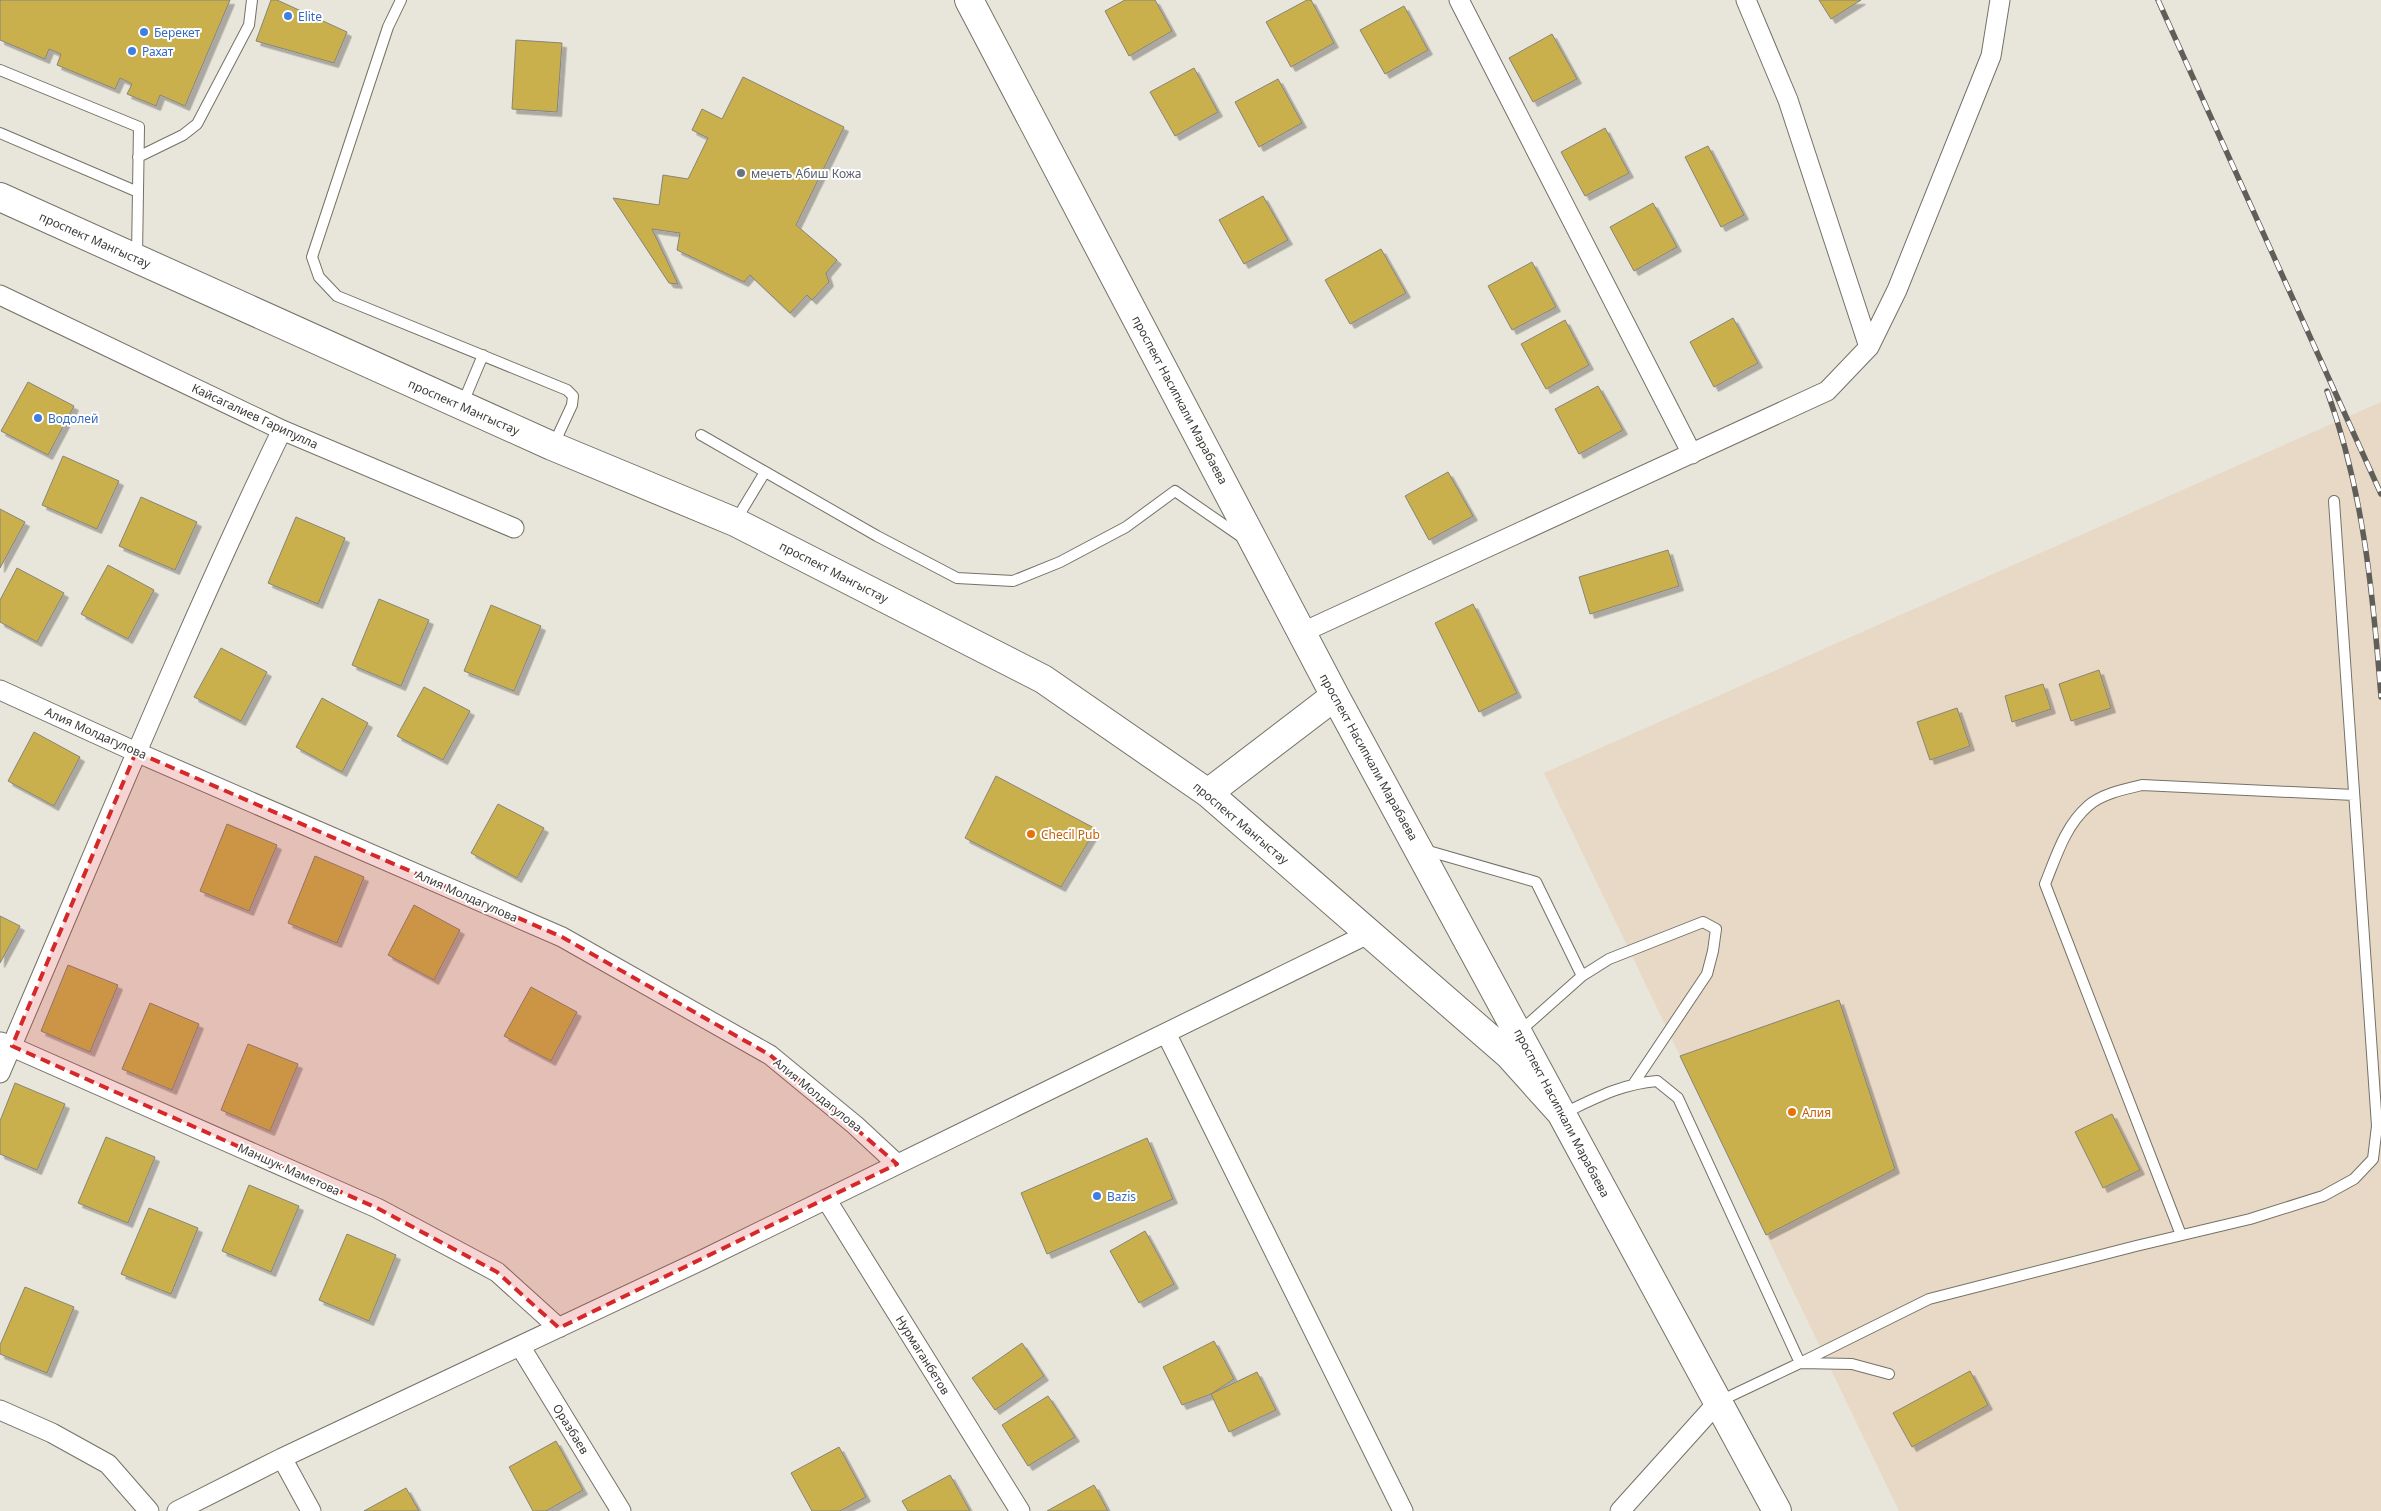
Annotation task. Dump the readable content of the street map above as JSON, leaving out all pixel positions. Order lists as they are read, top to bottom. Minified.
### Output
{"streets":{"street":["проспект Мангыстау","проспект Насипкали Марабаева","Кайсагалиев Гарипулла","Алия Молдагулова","Маншук Маметова","Нурмаганбетов","Оразбаев"]},"crossings":[["проспект Мангыстау","проспект Насипкали Марабаева"]],"places":["Elite","Берекет","Рахат","мечеть Абиш Кожа","Водолей","Checil Pub","Алия","Bazis"]}
